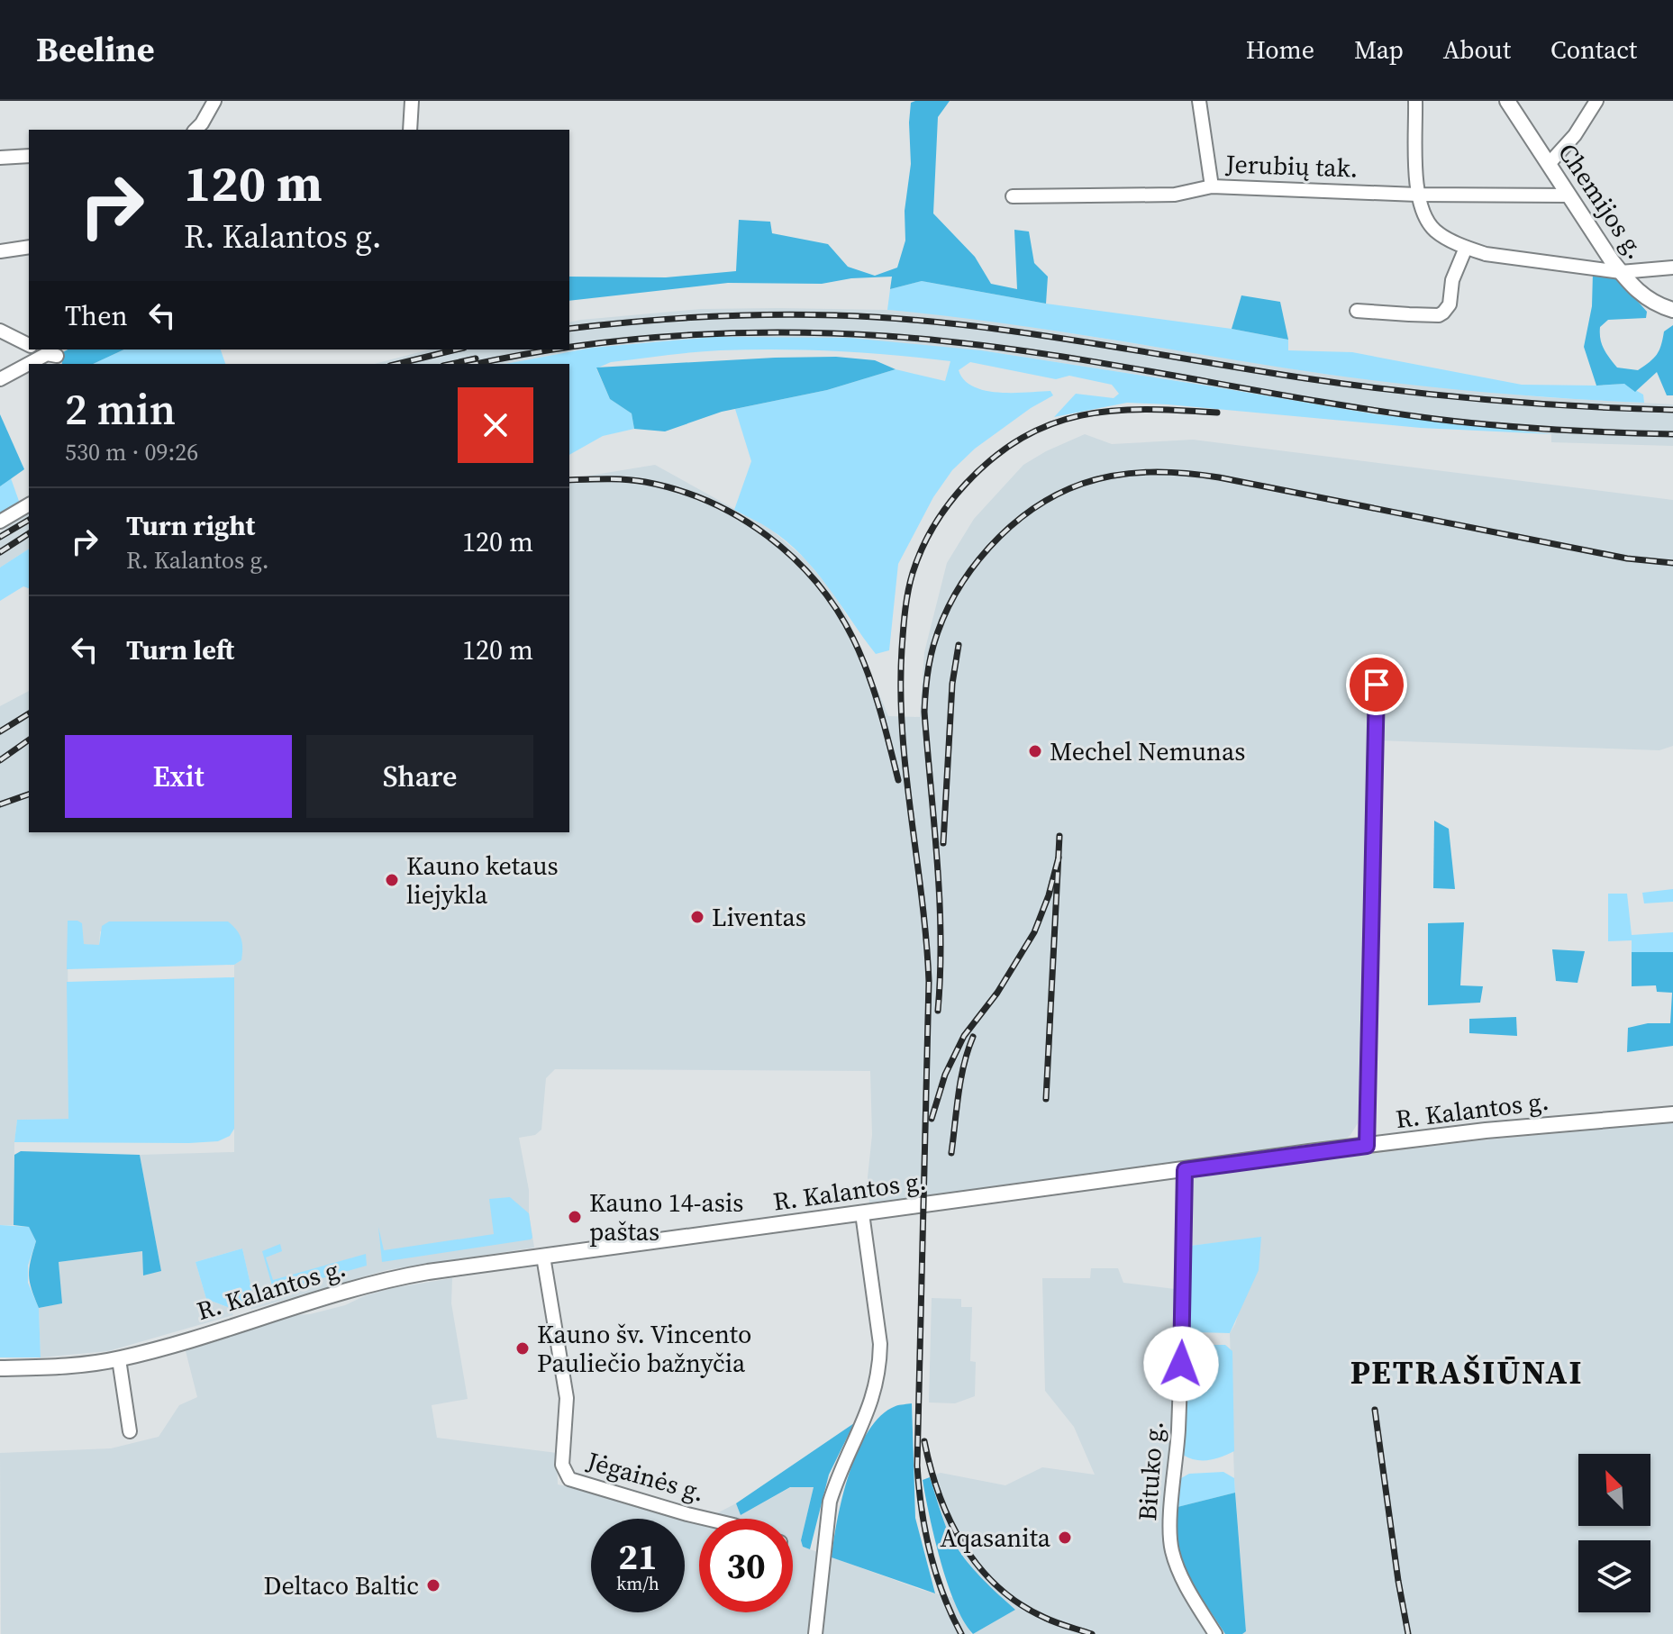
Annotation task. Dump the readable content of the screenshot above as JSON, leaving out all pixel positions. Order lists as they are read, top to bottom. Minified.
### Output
{"streets":{"main road":["Chemijos g.","R. Kalantos g."],"street":["Jerubių tak.","Bituko g.","Jėgainės g."]},"crossings":[["Jerubių tak.","Chemijos g."],["R. Kalantos g.","Bituko g."],["R. Kalantos g.","Jėgainės g."]],"districts":["PETRAŠIŪNAI"],"places":["Mechel Nemunas","Kauno ketaus liejykla","Liventas","Kauno 14-asis paštas","Kauno šv. Vincento Pauliečio bažnyčia","Aqasanita","Deltaco Baltic"],"north":"top left","page":{"header":"Beeline","nav":["Home","Map","About","Contact"],"turn":["120 m","R. Kalantos g."],"then":"Then","heading":["2 min","530 m · 09:26"],"list":[{"name":"Turn right","note":"R. Kalantos g.","value":"120 m"},{"name":"Turn left","value":"120 m"}],"buttons":["Exit","Share"],"speed":"21 km/h","limit":"30"}}
